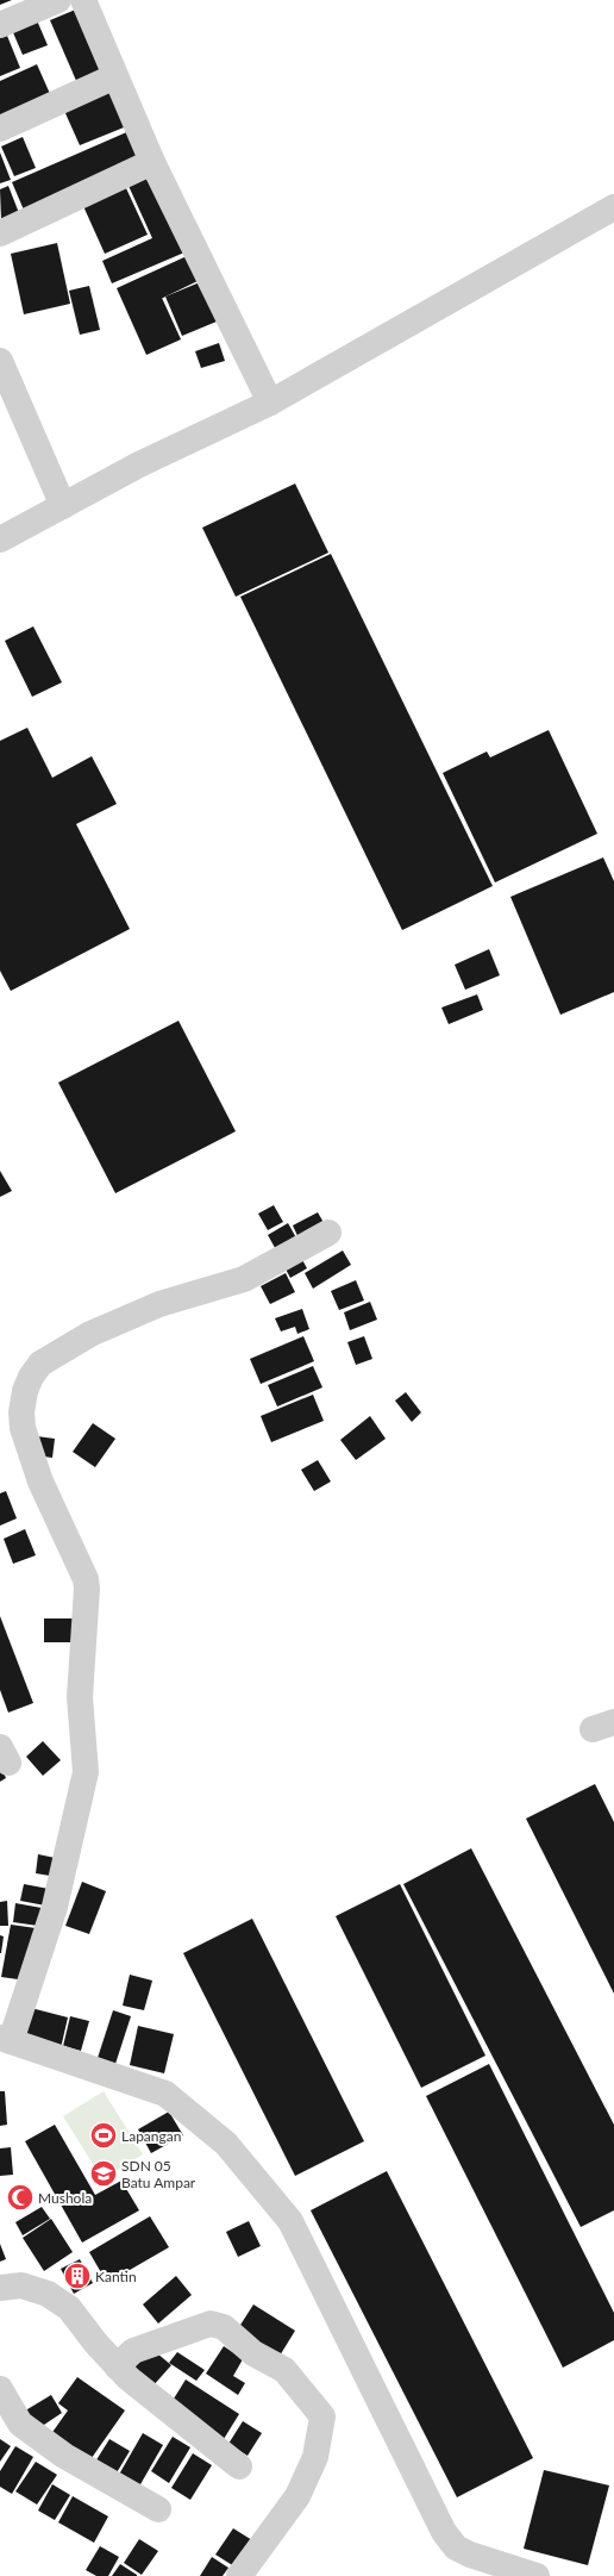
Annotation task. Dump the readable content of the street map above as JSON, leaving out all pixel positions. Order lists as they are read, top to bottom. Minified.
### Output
{"places":{"sports":["Lapangan"],"school or university":["SDN 05 Batu Ampar"],"mosque":["Mushola"],"building":["Kantin"]}}
